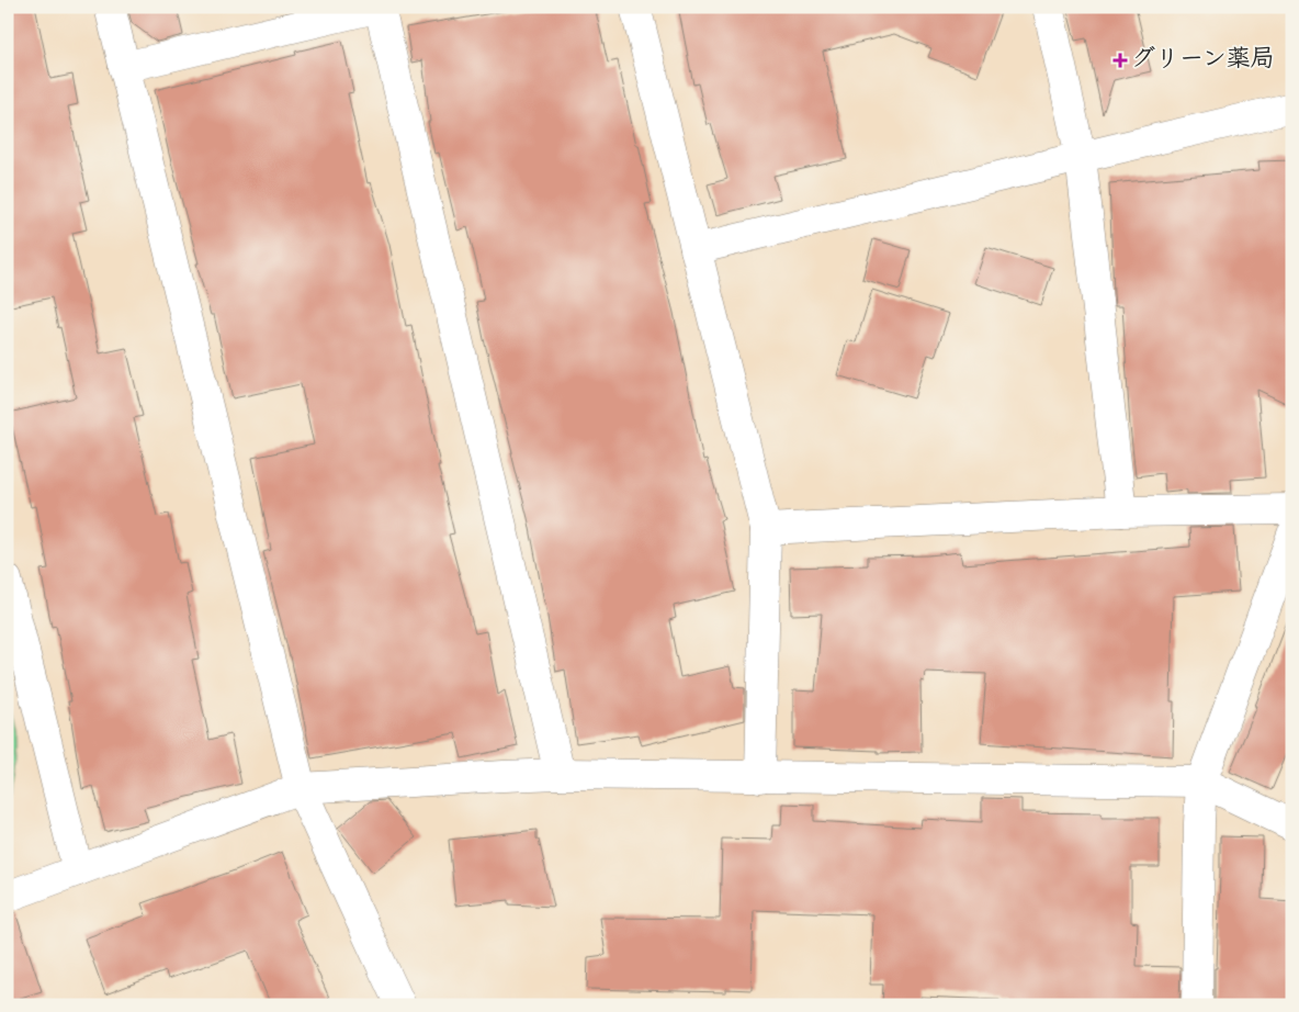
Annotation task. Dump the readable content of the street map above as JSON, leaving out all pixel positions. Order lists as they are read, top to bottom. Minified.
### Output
{"places":{"health":["グリーン薬局"]}}
